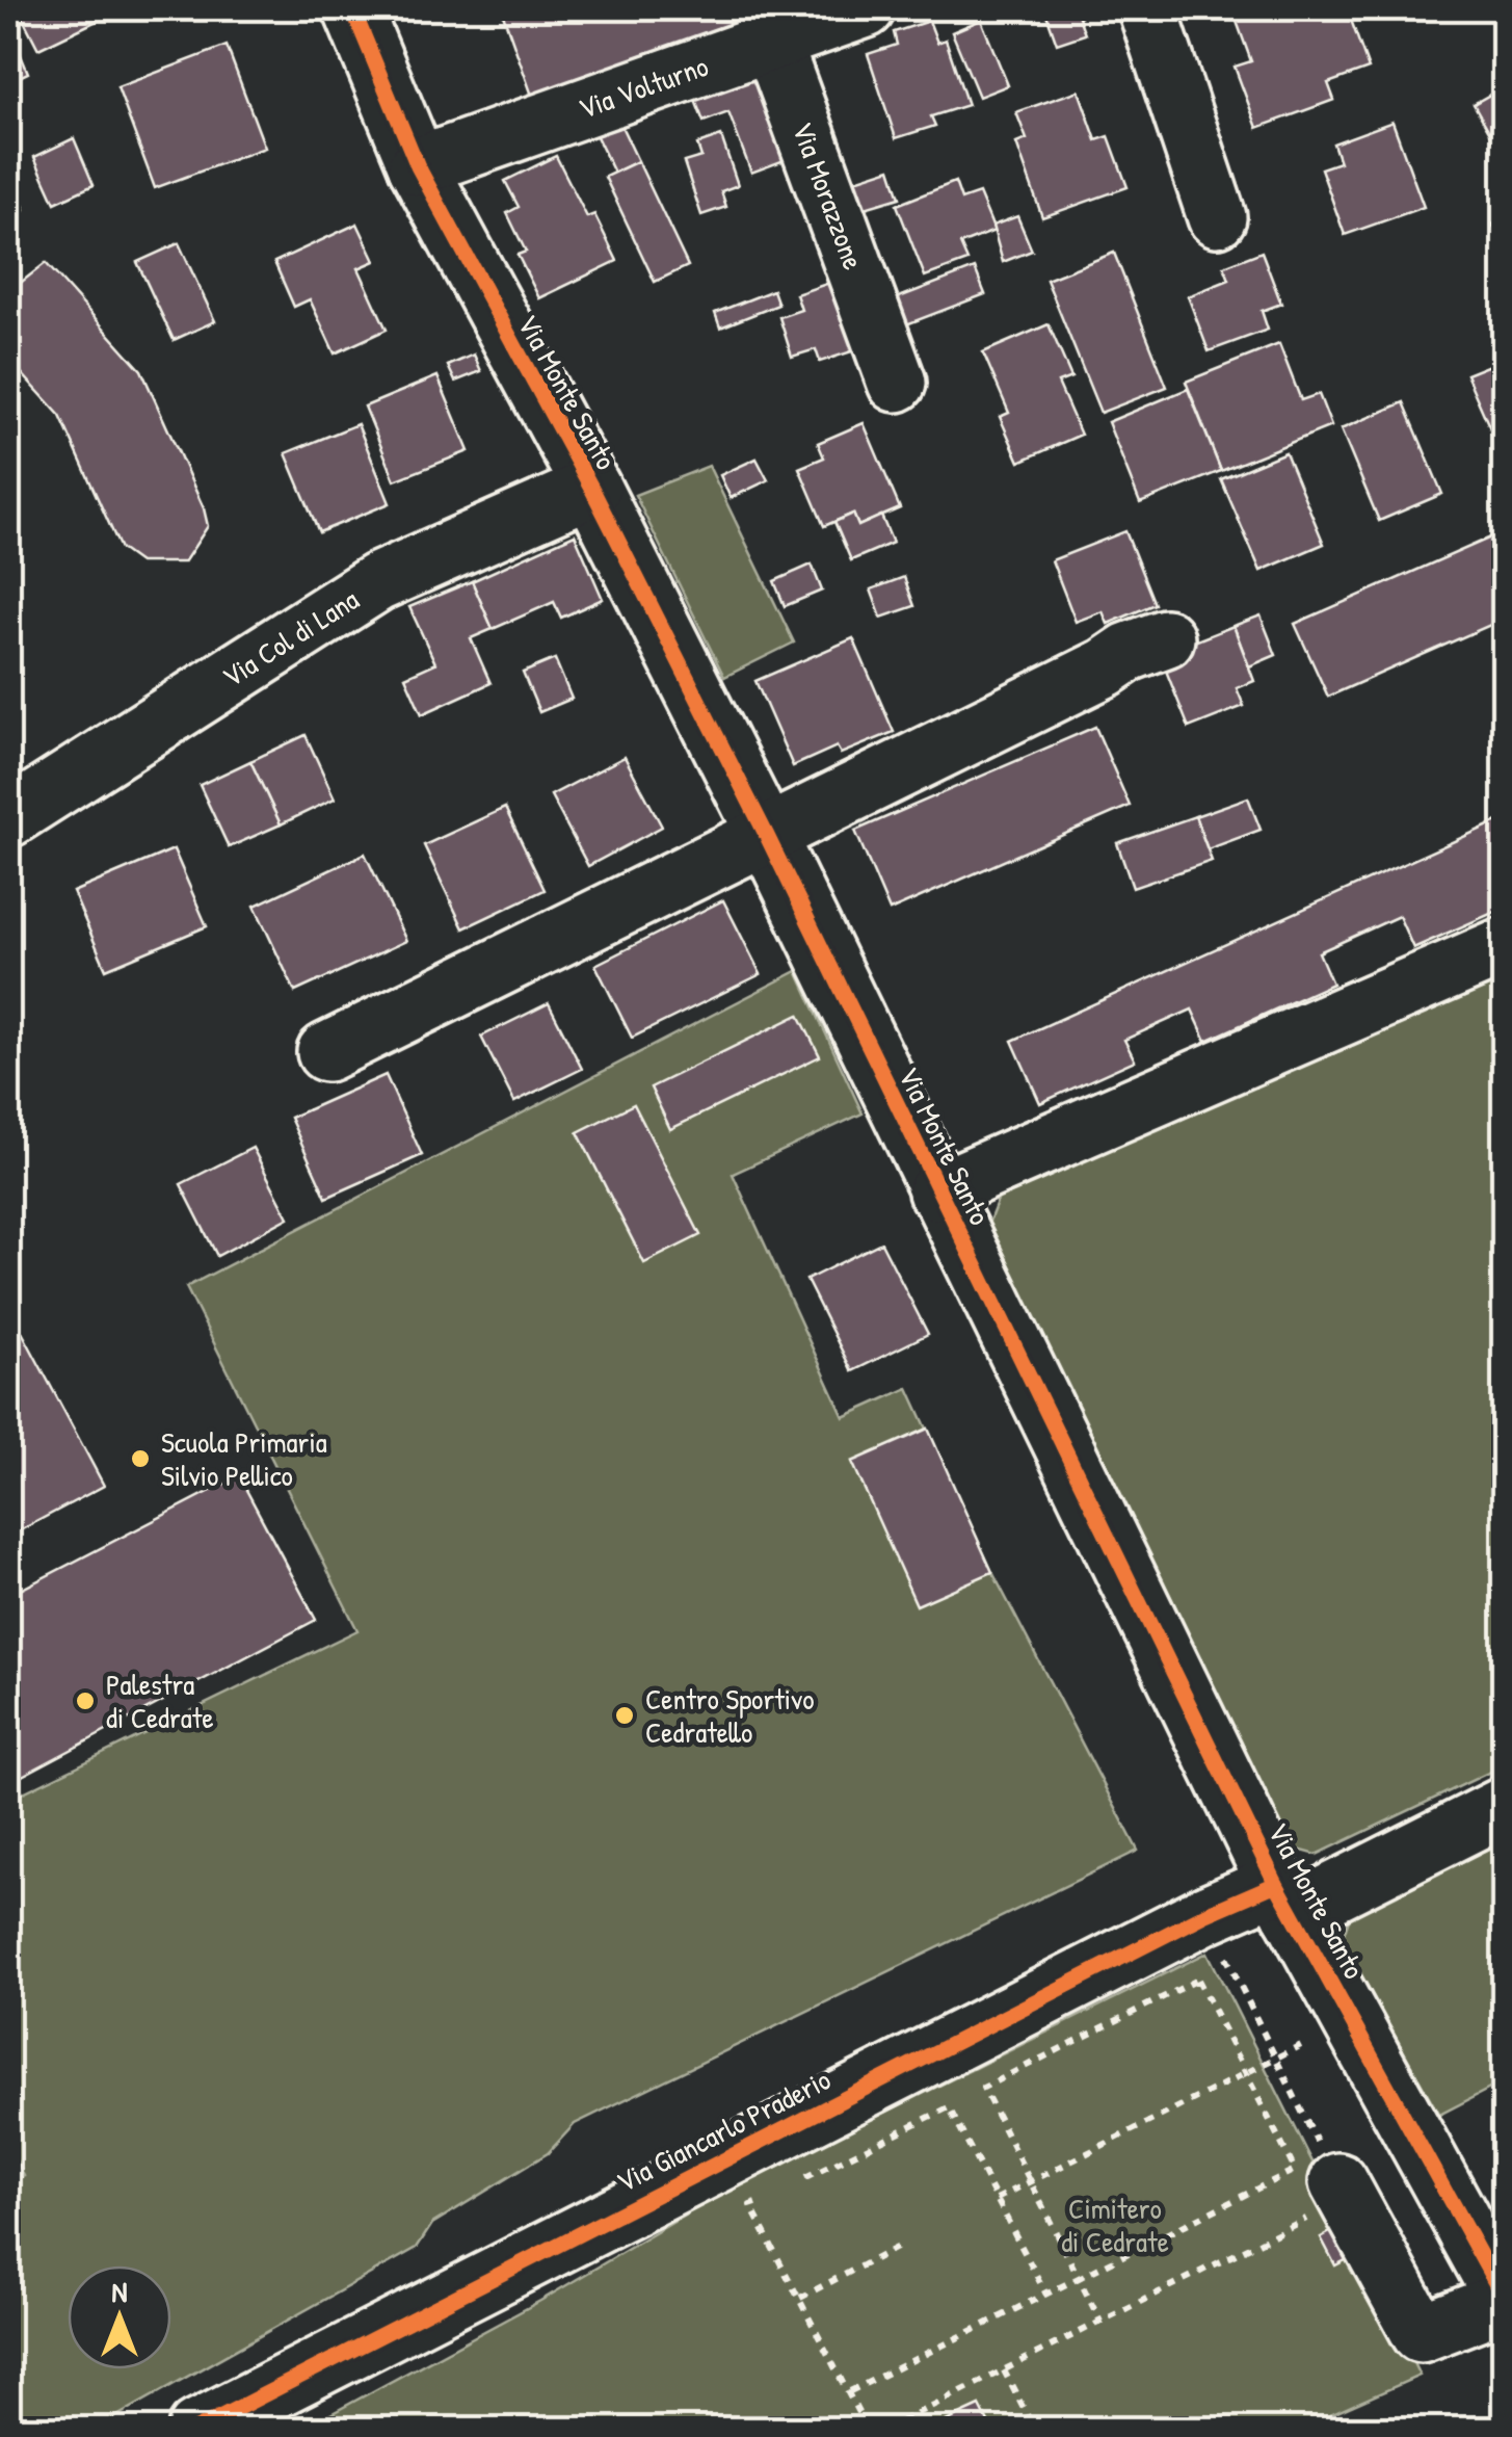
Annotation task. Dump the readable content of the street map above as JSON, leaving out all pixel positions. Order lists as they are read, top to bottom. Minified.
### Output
{"streets":{"street":["Via Volturno","Via Morazzone","Via Monte Santo","Via Col di Lana","Via Giancarlo Praderio"]},"crossings":[["Via Volturno","Via Morazzone"],["Via Volturno","Via Monte Santo"],["Via Monte Santo","Via Col di Lana"],["Via Monte Santo","Via Giancarlo Praderio"]],"parks":["Cimitero di Cedrate"],"places":["Scuola Primaria Silvio Pellico","Palestra di Cedrate","Centro Sportivo Cedratello"],"north":"top"}
